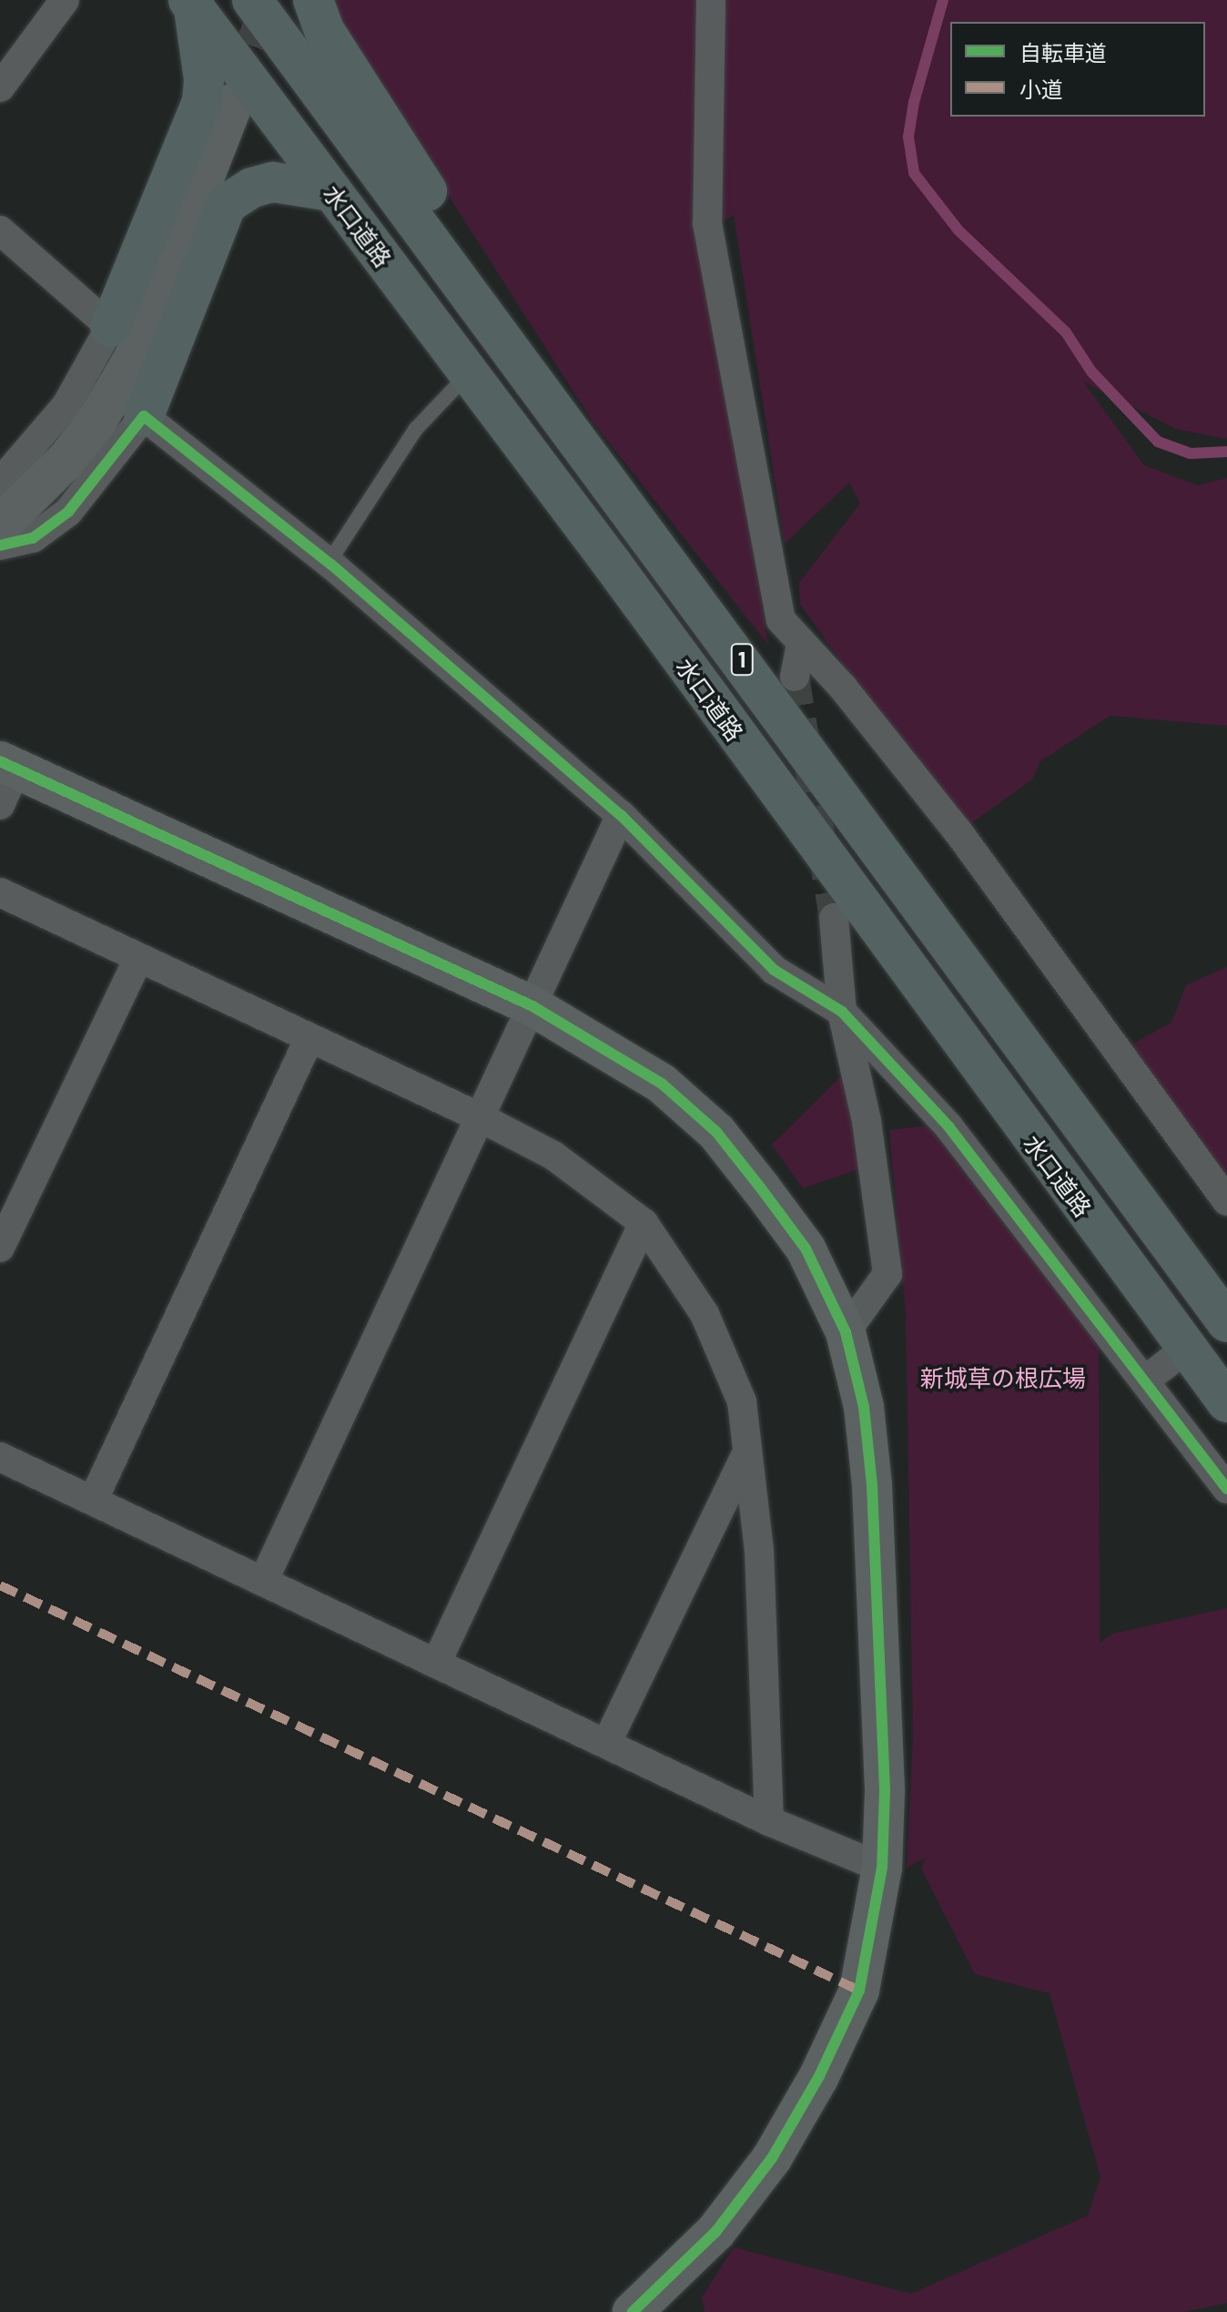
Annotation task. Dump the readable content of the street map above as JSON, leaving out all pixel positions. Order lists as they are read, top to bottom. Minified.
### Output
{"streets":{"highway":["水口道路","1"]},"parks":["新城草の根広場"],"legend":["自転車道","小道"]}
